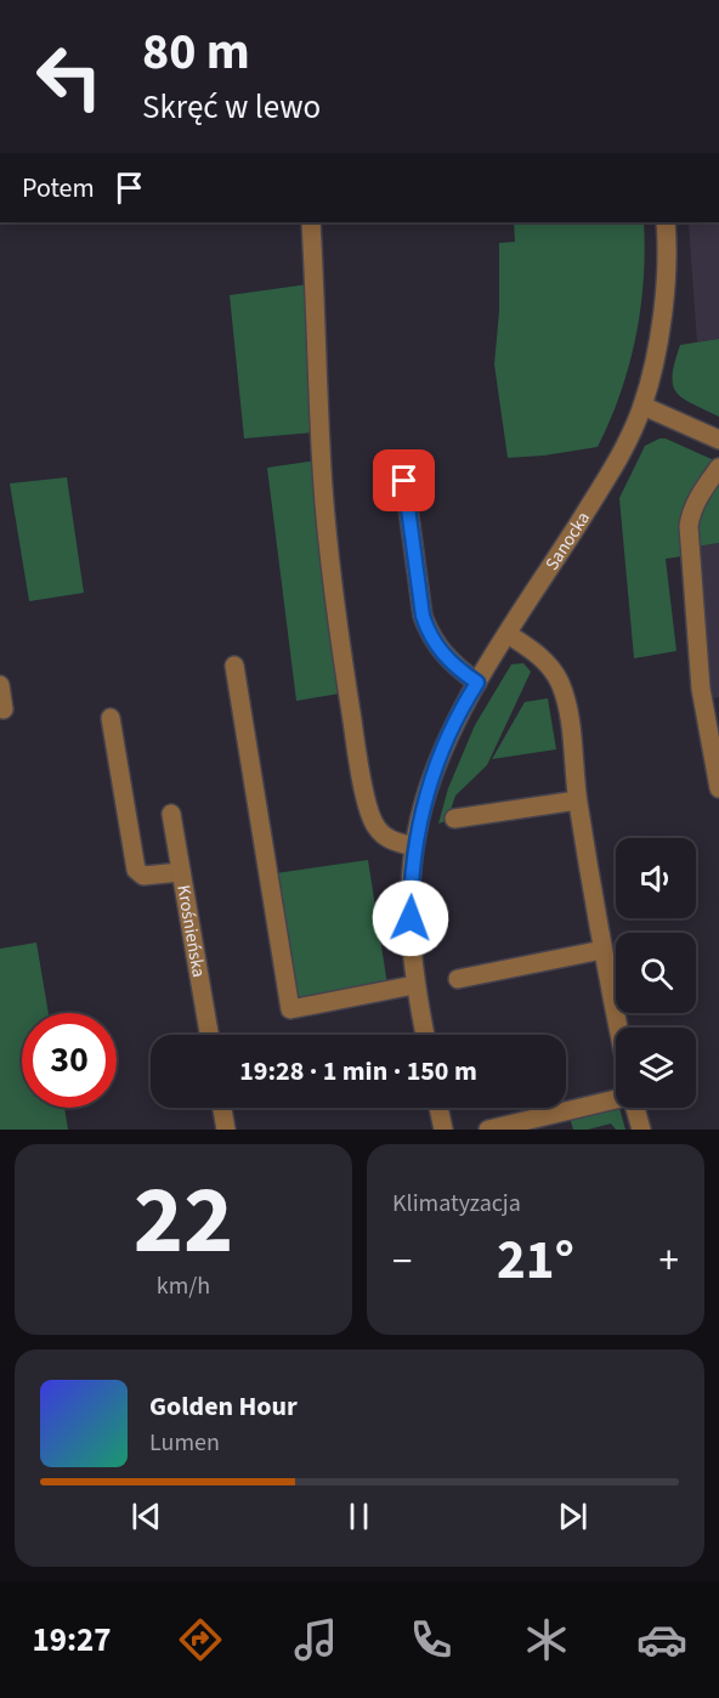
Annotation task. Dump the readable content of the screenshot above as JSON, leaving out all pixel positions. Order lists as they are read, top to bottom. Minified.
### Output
{"streets":{"street":["Sanocka","Krośnieńska"]},"page":{"turn":["80 m","Skręć w lewo"],"then":"Potem","limit":"30","trip":"19:28 · 1 min · 150 m","tile":[["22","km/h"],"Klimatyzacja"],"heat":["−","21°","+"],"song":["Golden Hour","Lumen"],"tabs":"19:27"}}
